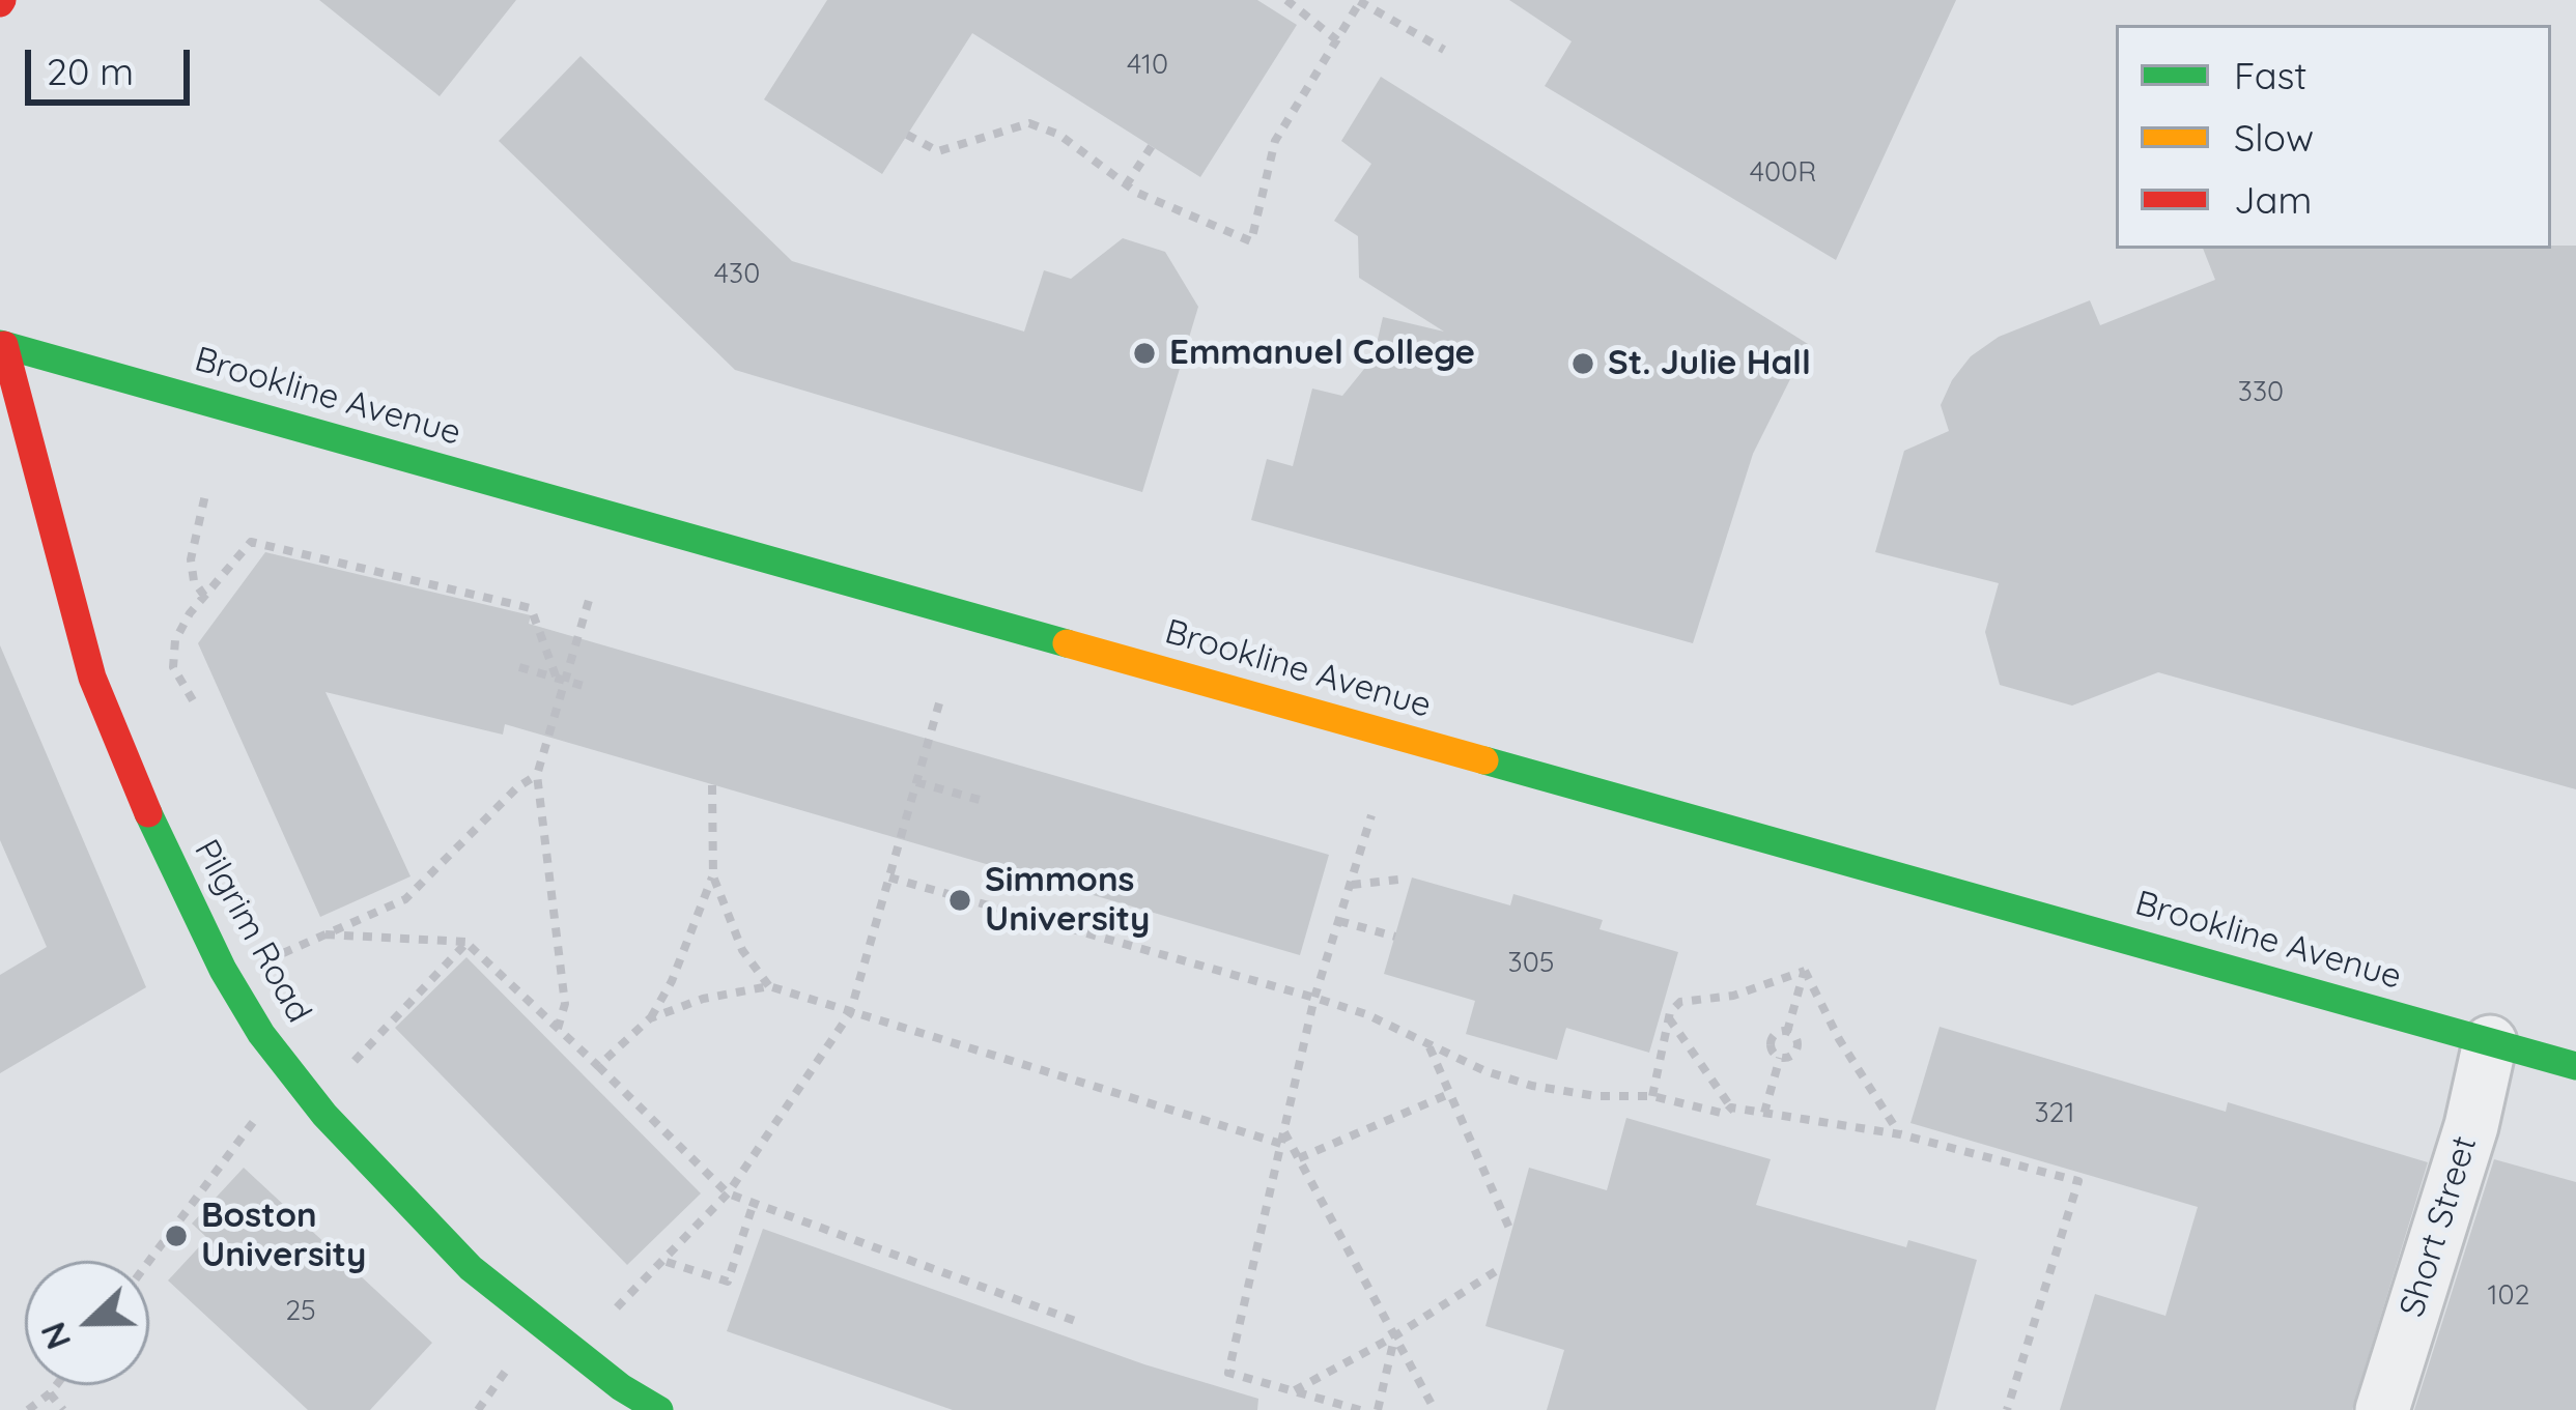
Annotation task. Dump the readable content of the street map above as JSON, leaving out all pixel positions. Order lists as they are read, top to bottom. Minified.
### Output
{"streets":{"main road":["Brookline Avenue","Pilgrim Road"],"street":["Short Street"]},"crossings":[["Brookline Avenue","Pilgrim Road"],["Brookline Avenue","Short Street"]],"places":["Emmanuel College","St. Julie Hall","Simmons University","Boston University"],"house_numbers":["410","400R","430","330","305","321","102","25"],"legend":["Fast","Slow","Jam"],"scale_bar":"20 m","north":"left"}
